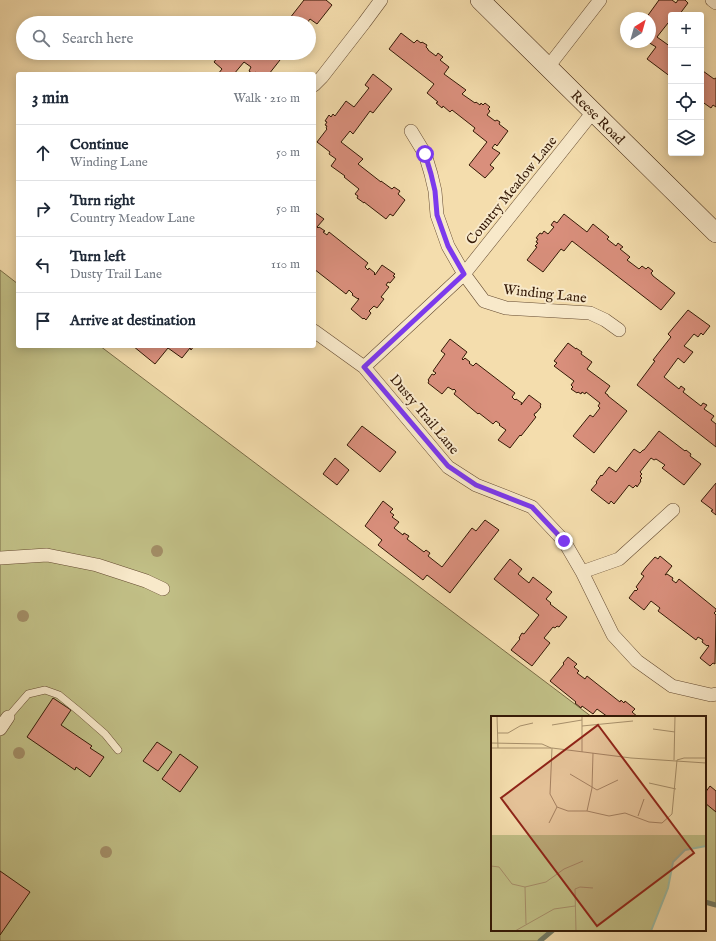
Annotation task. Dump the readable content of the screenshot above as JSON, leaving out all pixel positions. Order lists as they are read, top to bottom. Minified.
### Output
{"streets":{"main road":["Reese Road"],"street":["Country Meadow Lane","Winding Lane","Dusty Trail Lane"]},"crossings":[["Reese Road","Country Meadow Lane"],["Country Meadow Lane","Winding Lane"],["Country Meadow Lane","Dusty Trail Lane"]],"north":"top right","page":{"map_buttons":["+","−"],"search":"Search here","heading":["3 min","Walk · 210 m"],"list":[["Continue","Winding Lane","50 m"],["Turn right","Country Meadow Lane","50 m"],["Turn left","Dusty Trail Lane","110 m"],"Arrive at destination"]}}
